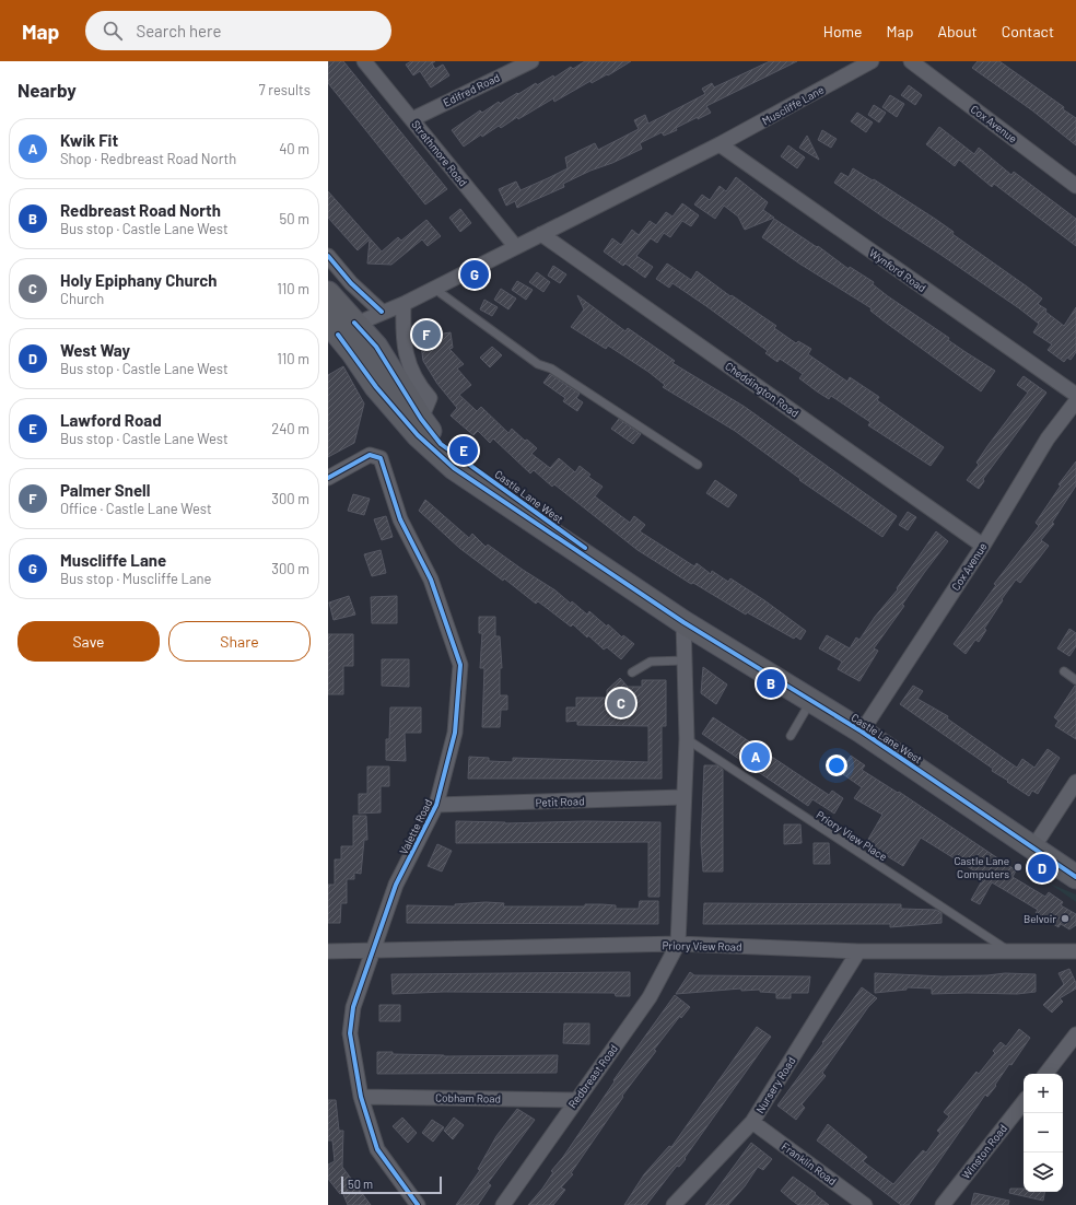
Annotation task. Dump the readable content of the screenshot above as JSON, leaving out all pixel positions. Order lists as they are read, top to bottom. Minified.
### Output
{"streets":{"main road":["Castle Lane West"],"street":["Edifred Road","Muscliffe Lane","Cox Avenue","Strathmore Road","Wynford Road","Cheddington Road","Petit Road","Valette Road","Priory View Road","Redbreast Road","Nursery Road","Cobham Road","Winston Road","Franklin Road"],"lane":["Priory View Place"]},"crossings":[["Edifred Road","Strathmore Road"],["Muscliffe Lane","Strathmore Road"],["Muscliffe Lane","Wynford Road"],["Muscliffe Lane","Cheddington Road"],["Muscliffe Lane","Castle Lane West"],["Cox Avenue","Cheddington Road"],["Cox Avenue","Castle Lane West"],["Petit Road","Valette Road"],["Valette Road","Priory View Road"],["Valette Road","Cobham Road"],["Priory View Place","Priory View Road"],["Priory View Road","Redbreast Road"],["Priory View Road","Nursery Road"],["Redbreast Road","Cobham Road"],["Nursery Road","Franklin Road"]],"places":["Castle Lane Computers","Belvoir"],"scale_bar":"50 m","page":{"header":"Map","search":"Search here","nav":["Home","Map","About","Contact"],"heading":["Nearby","7 results"],"list":[{"mark":"A","name":"Kwik Fit","note":"Shop · Redbreast Road North","value":"40 m"},{"mark":"B","name":"Redbreast Road North","note":"Bus stop · Castle Lane West","value":"50 m"},{"mark":"C","name":"Holy Epiphany Church","note":"Church","value":"110 m"},{"mark":"D","name":"West Way","note":"Bus stop · Castle Lane West","value":"110 m"},{"mark":"E","name":"Lawford Road","note":"Bus stop · Castle Lane West","value":"240 m"},{"mark":"F","name":"Palmer Snell","note":"Office · Castle Lane West","value":"300 m"},{"mark":"G","name":"Muscliffe Lane","note":"Bus stop · Muscliffe Lane","value":"300 m"}],"pins":["G","F","E","B","C","A","D"],"buttons":["Save","Share"],"map_buttons":["+","−"],"scale":"50 m"}}
